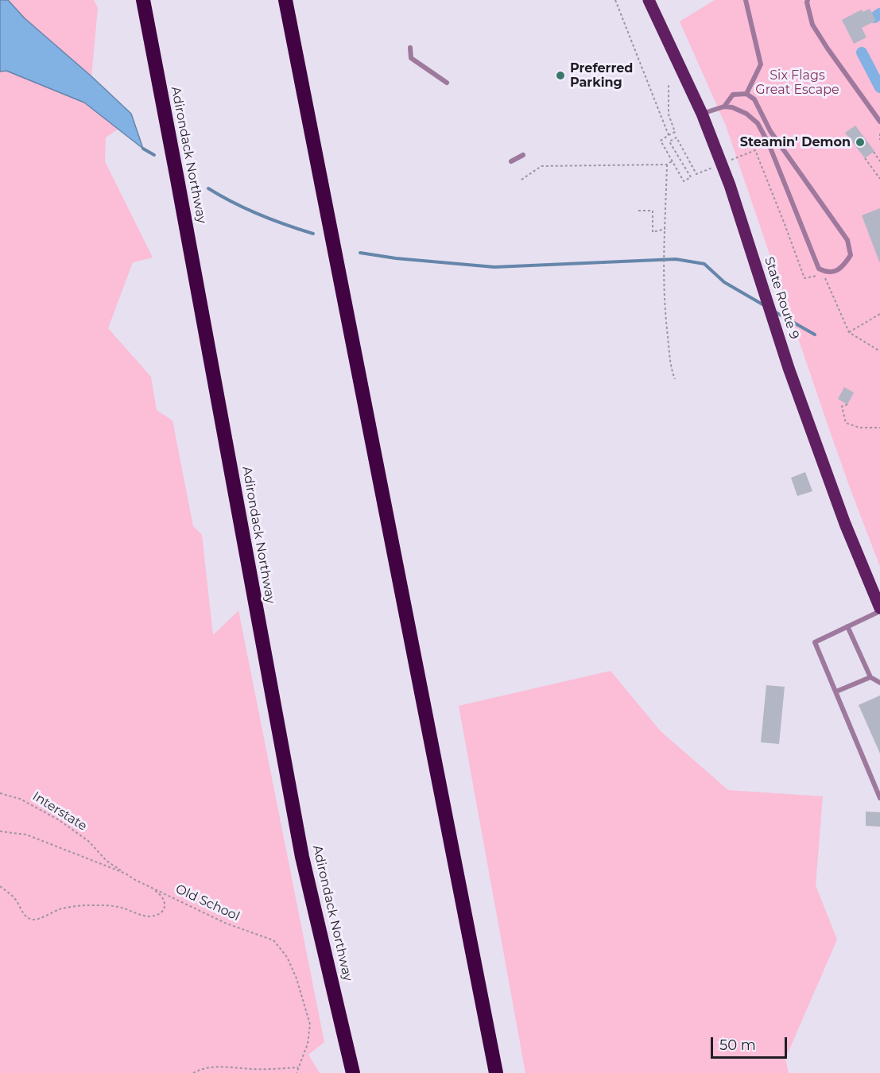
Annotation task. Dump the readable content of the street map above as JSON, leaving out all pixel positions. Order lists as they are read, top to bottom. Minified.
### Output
{"streets":{"highway":["Adirondack Northway"],"main road":["State Route 9"],"path":["Interstate","Old School"]},"crossings":[["Interstate","Old School"]],"parks":["Six Flags Great Escape"],"places":["Preferred Parking","Steamin' Demon"],"scale_bar":"50 m"}
